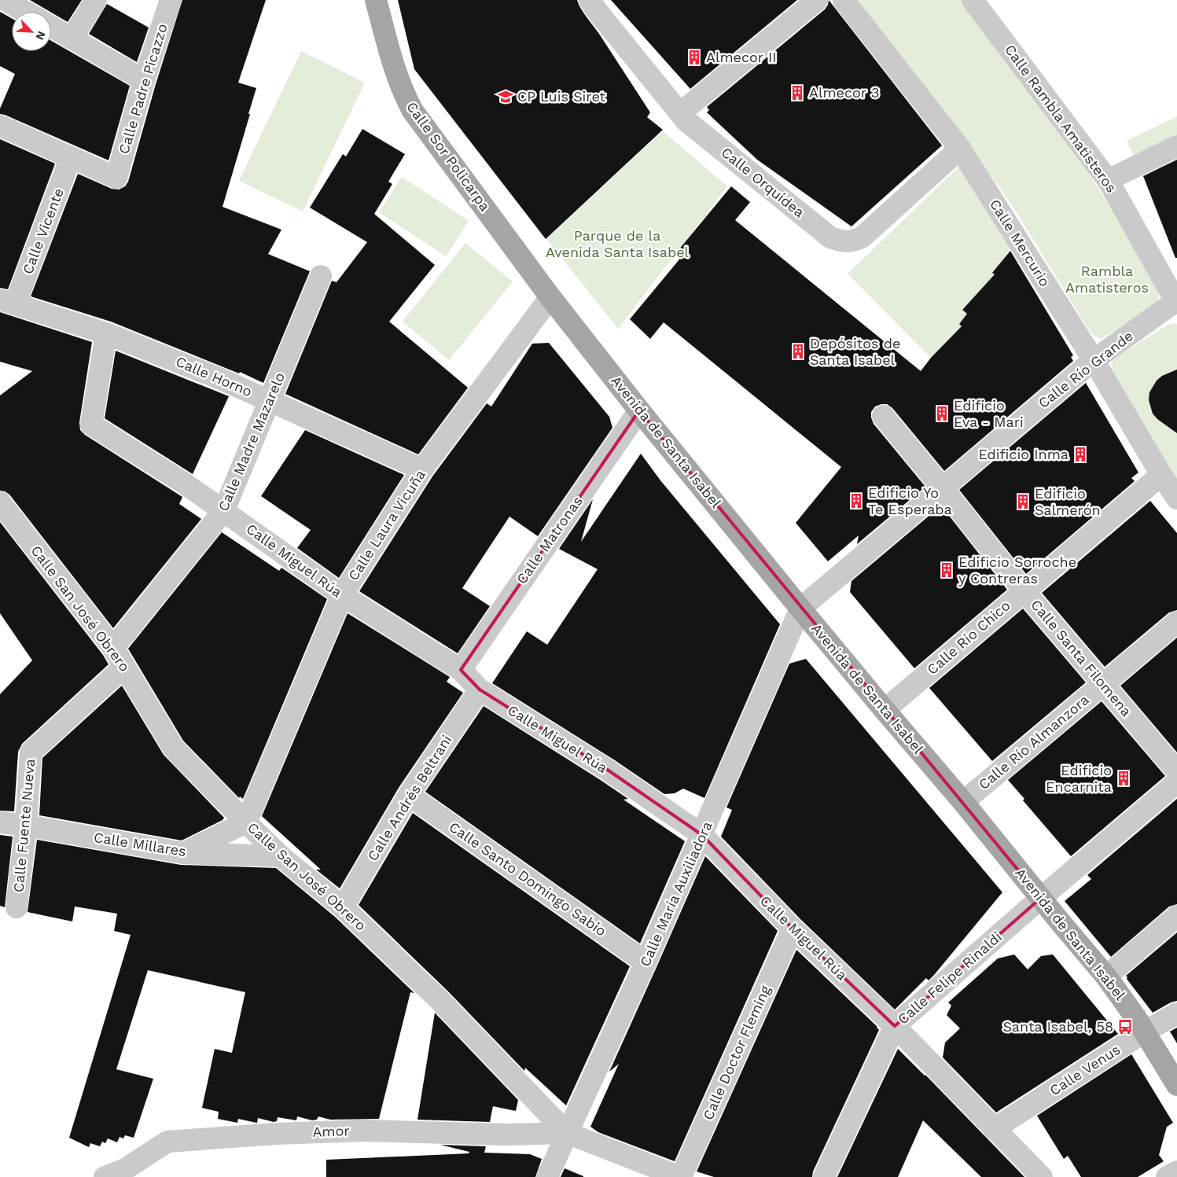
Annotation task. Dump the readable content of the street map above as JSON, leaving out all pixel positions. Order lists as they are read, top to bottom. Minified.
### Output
{"streets":{"main road":["Calle Sor Policarpa","Avenida de Santa Isabel"],"street":["Calle Padre Picazzo","Calle Rambla Amatisteros","Calle Orquídea","Calle Vicente","Calle Mercurio","Calle Río Grande","Calle Horno","Calle Madre Mazarelo","Calle Laura Vicuña","Calle Matronas","Calle Miguel Rúa","Calle San José Obrero","Calle Río Chico","Calle Santa Filomena","Calle Río Almanzora","Calle Andrés Beltrani","Calle Fuente Nueva","Calle Millares","Calle Santo Domingo Sabio","Calle María Auxiliadora","Calle Felipe Rinaldi","Calle Doctor Fleming","Calle Venus","Amor"]},"crossings":[["Calle Padre Picazzo","Calle Vicente"],["Calle Rambla Amatisteros","Calle Río Grande"],["Calle Sor Policarpa","Avenida de Santa Isabel"],["Calle Sor Policarpa","Calle Laura Vicuña"],["Calle Orquídea","Calle Mercurio"],["Calle Vicente","Calle Horno"],["Calle Mercurio","Calle Río Grande"],["Calle Mercurio","Calle Río Chico"],["Calle Río Grande","Avenida de Santa Isabel"],["Calle Río Grande","Calle Santa Filomena"],["Calle Río Grande","Calle María Auxiliadora"],["Calle Horno","Calle Madre Mazarelo"],["Calle Horno","Calle Laura Vicuña"],["Calle Horno","Calle Miguel Rúa"],["Calle Madre Mazarelo","Calle Miguel Rúa"],["Calle Madre Mazarelo","Calle San José Obrero"],["Avenida de Santa Isabel","Calle Laura Vicuña"],["Avenida de Santa Isabel","Calle Matronas"],["Avenida de Santa Isabel","Calle Río Chico"],["Avenida de Santa Isabel","Calle Río Almanzora"],["Avenida de Santa Isabel","Calle María Auxiliadora"],["Avenida de Santa Isabel","Calle Felipe Rinaldi"],["Avenida de Santa Isabel","Calle Venus"],["Calle Laura Vicuña","Calle Miguel Rúa"],["Calle Laura Vicuña","Calle San José Obrero"],["Calle Matronas","Calle Miguel Rúa"],["Calle Miguel Rúa","Calle Andrés Beltrani"],["Calle Miguel Rúa","Calle María Auxiliadora"],["Calle Miguel Rúa","Calle Felipe Rinaldi"],["Calle Miguel Rúa","Calle Doctor Fleming"],["Calle Miguel Rúa","Calle Venus"],["Calle San José Obrero","Calle Andrés Beltrani"],["Calle San José Obrero","Calle Fuente Nueva"],["Calle San José Obrero","Calle Millares"],["Calle San José Obrero","Calle María Auxiliadora"],["Calle San José Obrero","Calle Doctor Fleming"],["Calle San José Obrero","Amor"],["Calle Río Chico","Calle Santa Filomena"],["Calle Santa Filomena","Calle Río Almanzora"],["Calle Andrés Beltrani","Calle Santo Domingo Sabio"],["Calle Fuente Nueva","Calle Millares"],["Calle Santo Domingo Sabio","Calle María Auxiliadora"],["Calle María Auxiliadora","Amor"]],"parks":["Parque de la Avenida Santa Isabel","Rambla Amatisteros"],"places":{"building":["Almecor II","Almecor 3","Depósitos de Santa Isabel","Edificio Eva - Mari","Edificio Inma","Edificio Yo Te Esperaba","Edificio Salmerón","Edificio Sorroche y Contreras","Edificio Encarnita"],"school or university":["CP Luis Siret"],"bus stop":["Santa Isabel, 58"]},"north":"bottom right"}
